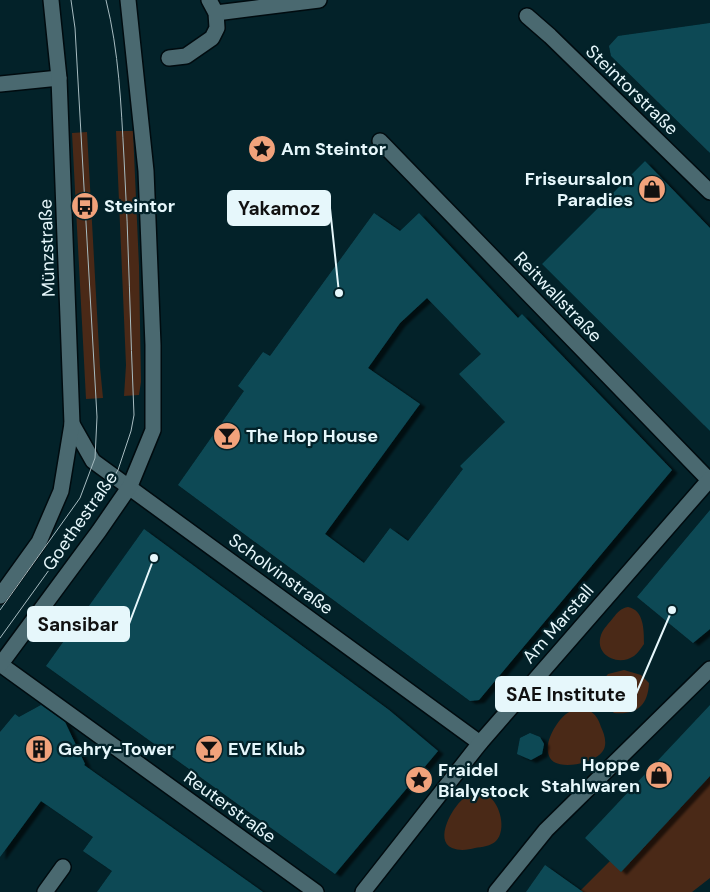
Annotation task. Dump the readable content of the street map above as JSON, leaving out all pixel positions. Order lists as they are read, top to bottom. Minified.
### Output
{"streets":{"street":["Steintorstraße","Münzstraße","Reitwallstraße","Goethestraße","Scholvinstraße","Am Marstall","Reuterstraße"]},"crossings":[["Münzstraße","Goethestraße"],["Münzstraße","Scholvinstraße"],["Reitwallstraße","Am Marstall"],["Goethestraße","Scholvinstraße"],["Goethestraße","Reuterstraße"],["Scholvinstraße","Am Marstall"]],"places":{"place":["Am Steintor","Fraidel Bialystock"],"shop":["Friseursalon Paradies","Hoppe Stahlwaren"],"bus stop":["Steintor"],"other":["Yakamoz","Sansibar","SAE Institute"],"bar":["The Hop House","EVE Klub"],"building":["Gehry-Tower"]}}
